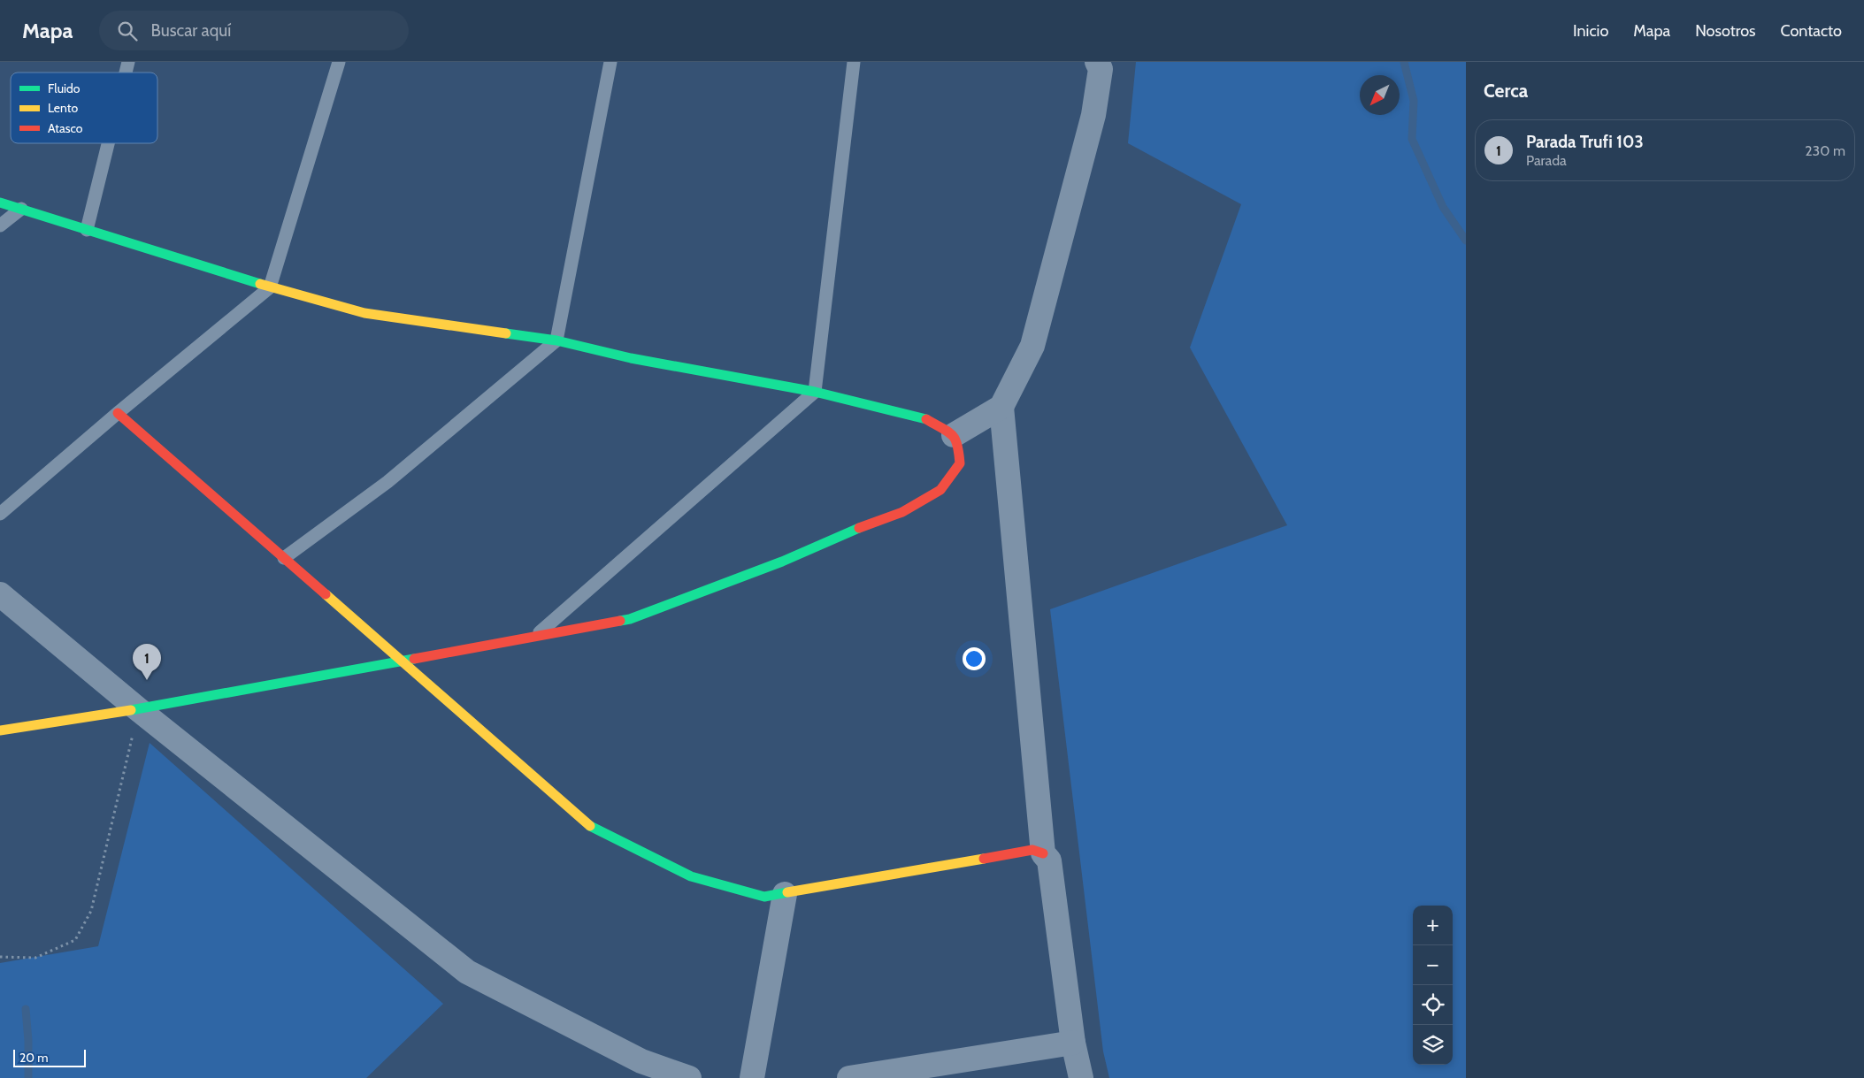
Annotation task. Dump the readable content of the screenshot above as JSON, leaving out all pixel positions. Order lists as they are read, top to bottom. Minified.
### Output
{"legend":["Fluido","Lento","Atasco"],"scale_bar":"20 m","north":"bottom left","page":{"header":"Mapa","search":"Buscar aquí","nav":["Inicio","Mapa","Nosotros","Contacto"],"heading":"Cerca","list":[{"mark":"1","name":"Parada Trufi 103","note":"Parada","value":"230 m"}],"pins":"1","map_buttons":["+","−"],"scale":"20 m"}}
